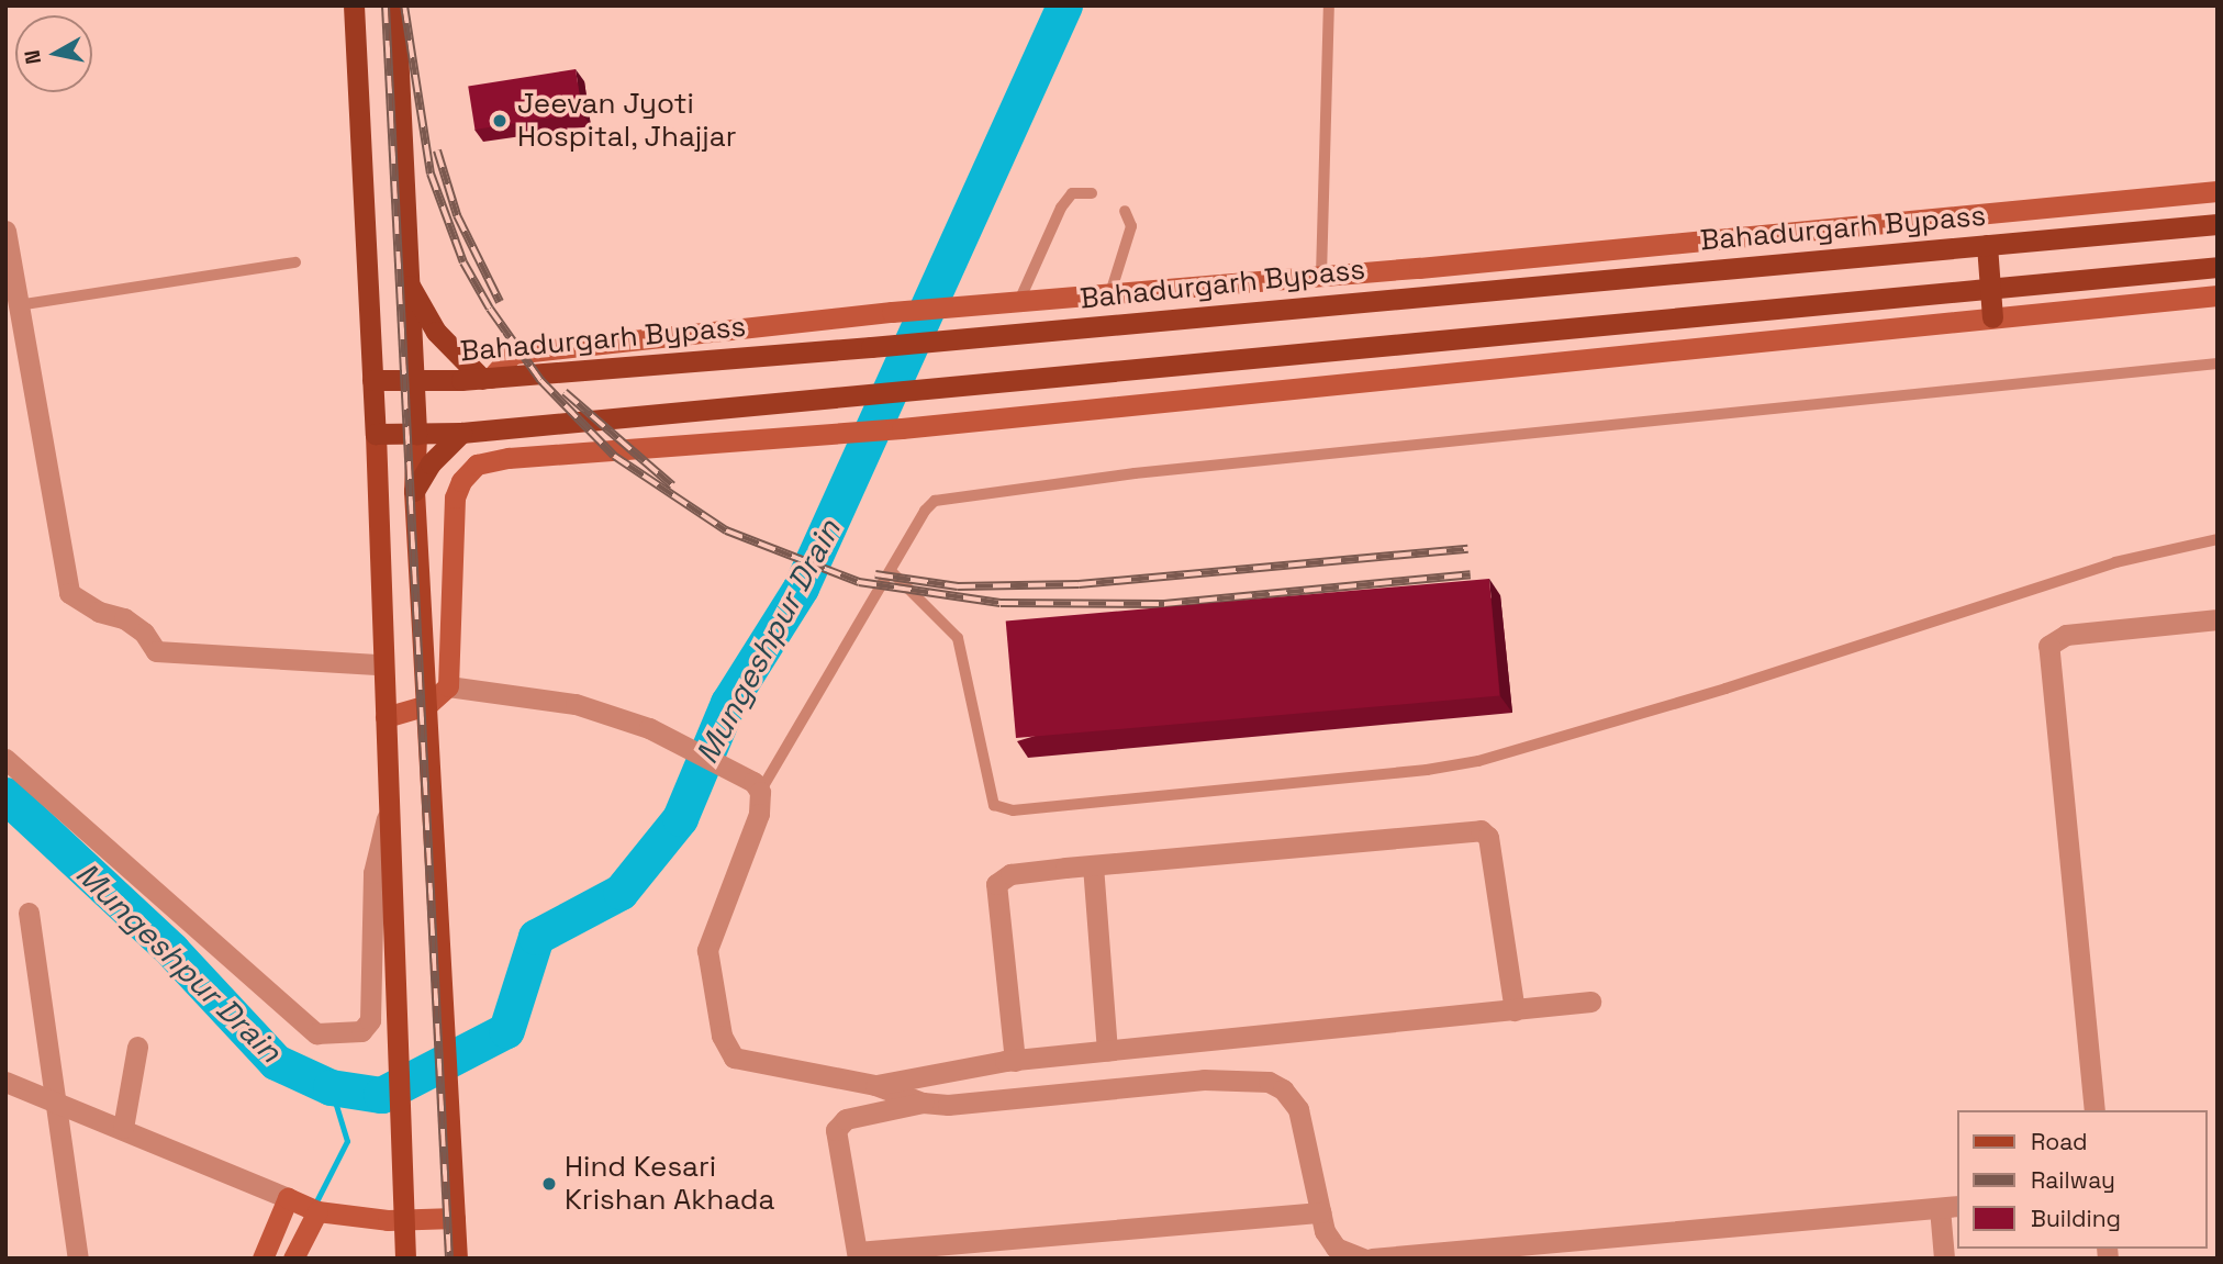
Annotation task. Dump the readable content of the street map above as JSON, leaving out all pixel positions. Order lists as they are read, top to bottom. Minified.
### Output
{"streets":{"highway":["Bahadurgarh Bypass"]},"water":["Mungeshpur Drain"],"places":["Jeevan Jyoti Hospital, Jhajjar","Hind Kesari Krishan Akhada"],"legend":["Road","Railway","Building"],"north":"left"}
